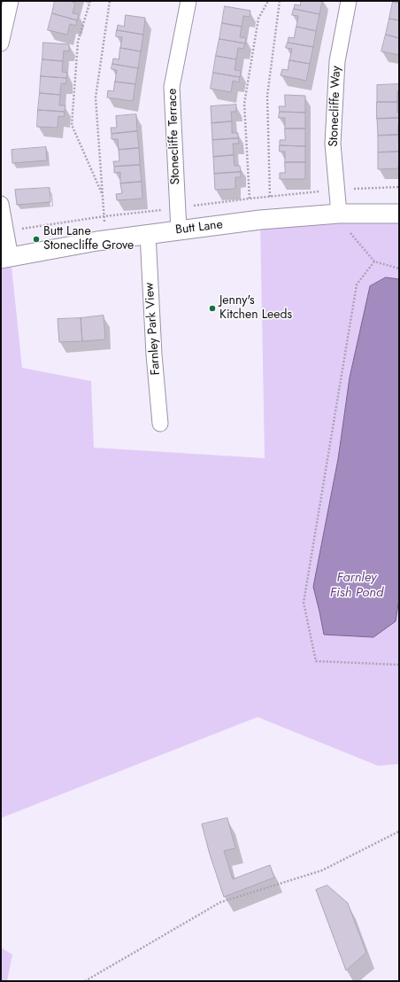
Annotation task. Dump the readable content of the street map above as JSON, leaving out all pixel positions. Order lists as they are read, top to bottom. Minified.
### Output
{"streets":{"street":["Stonecliffe Way","Stonecliffe Terrace","Butt Lane","Farnley Park View"]},"crossings":[["Stonecliffe Way","Butt Lane"],["Stonecliffe Terrace","Butt Lane"],["Butt Lane","Farnley Park View"]],"water":["Farnley Fish Pond"],"places":["Butt Lane Stonecliffe Grove","Jenny's Kitchen Leeds"]}
